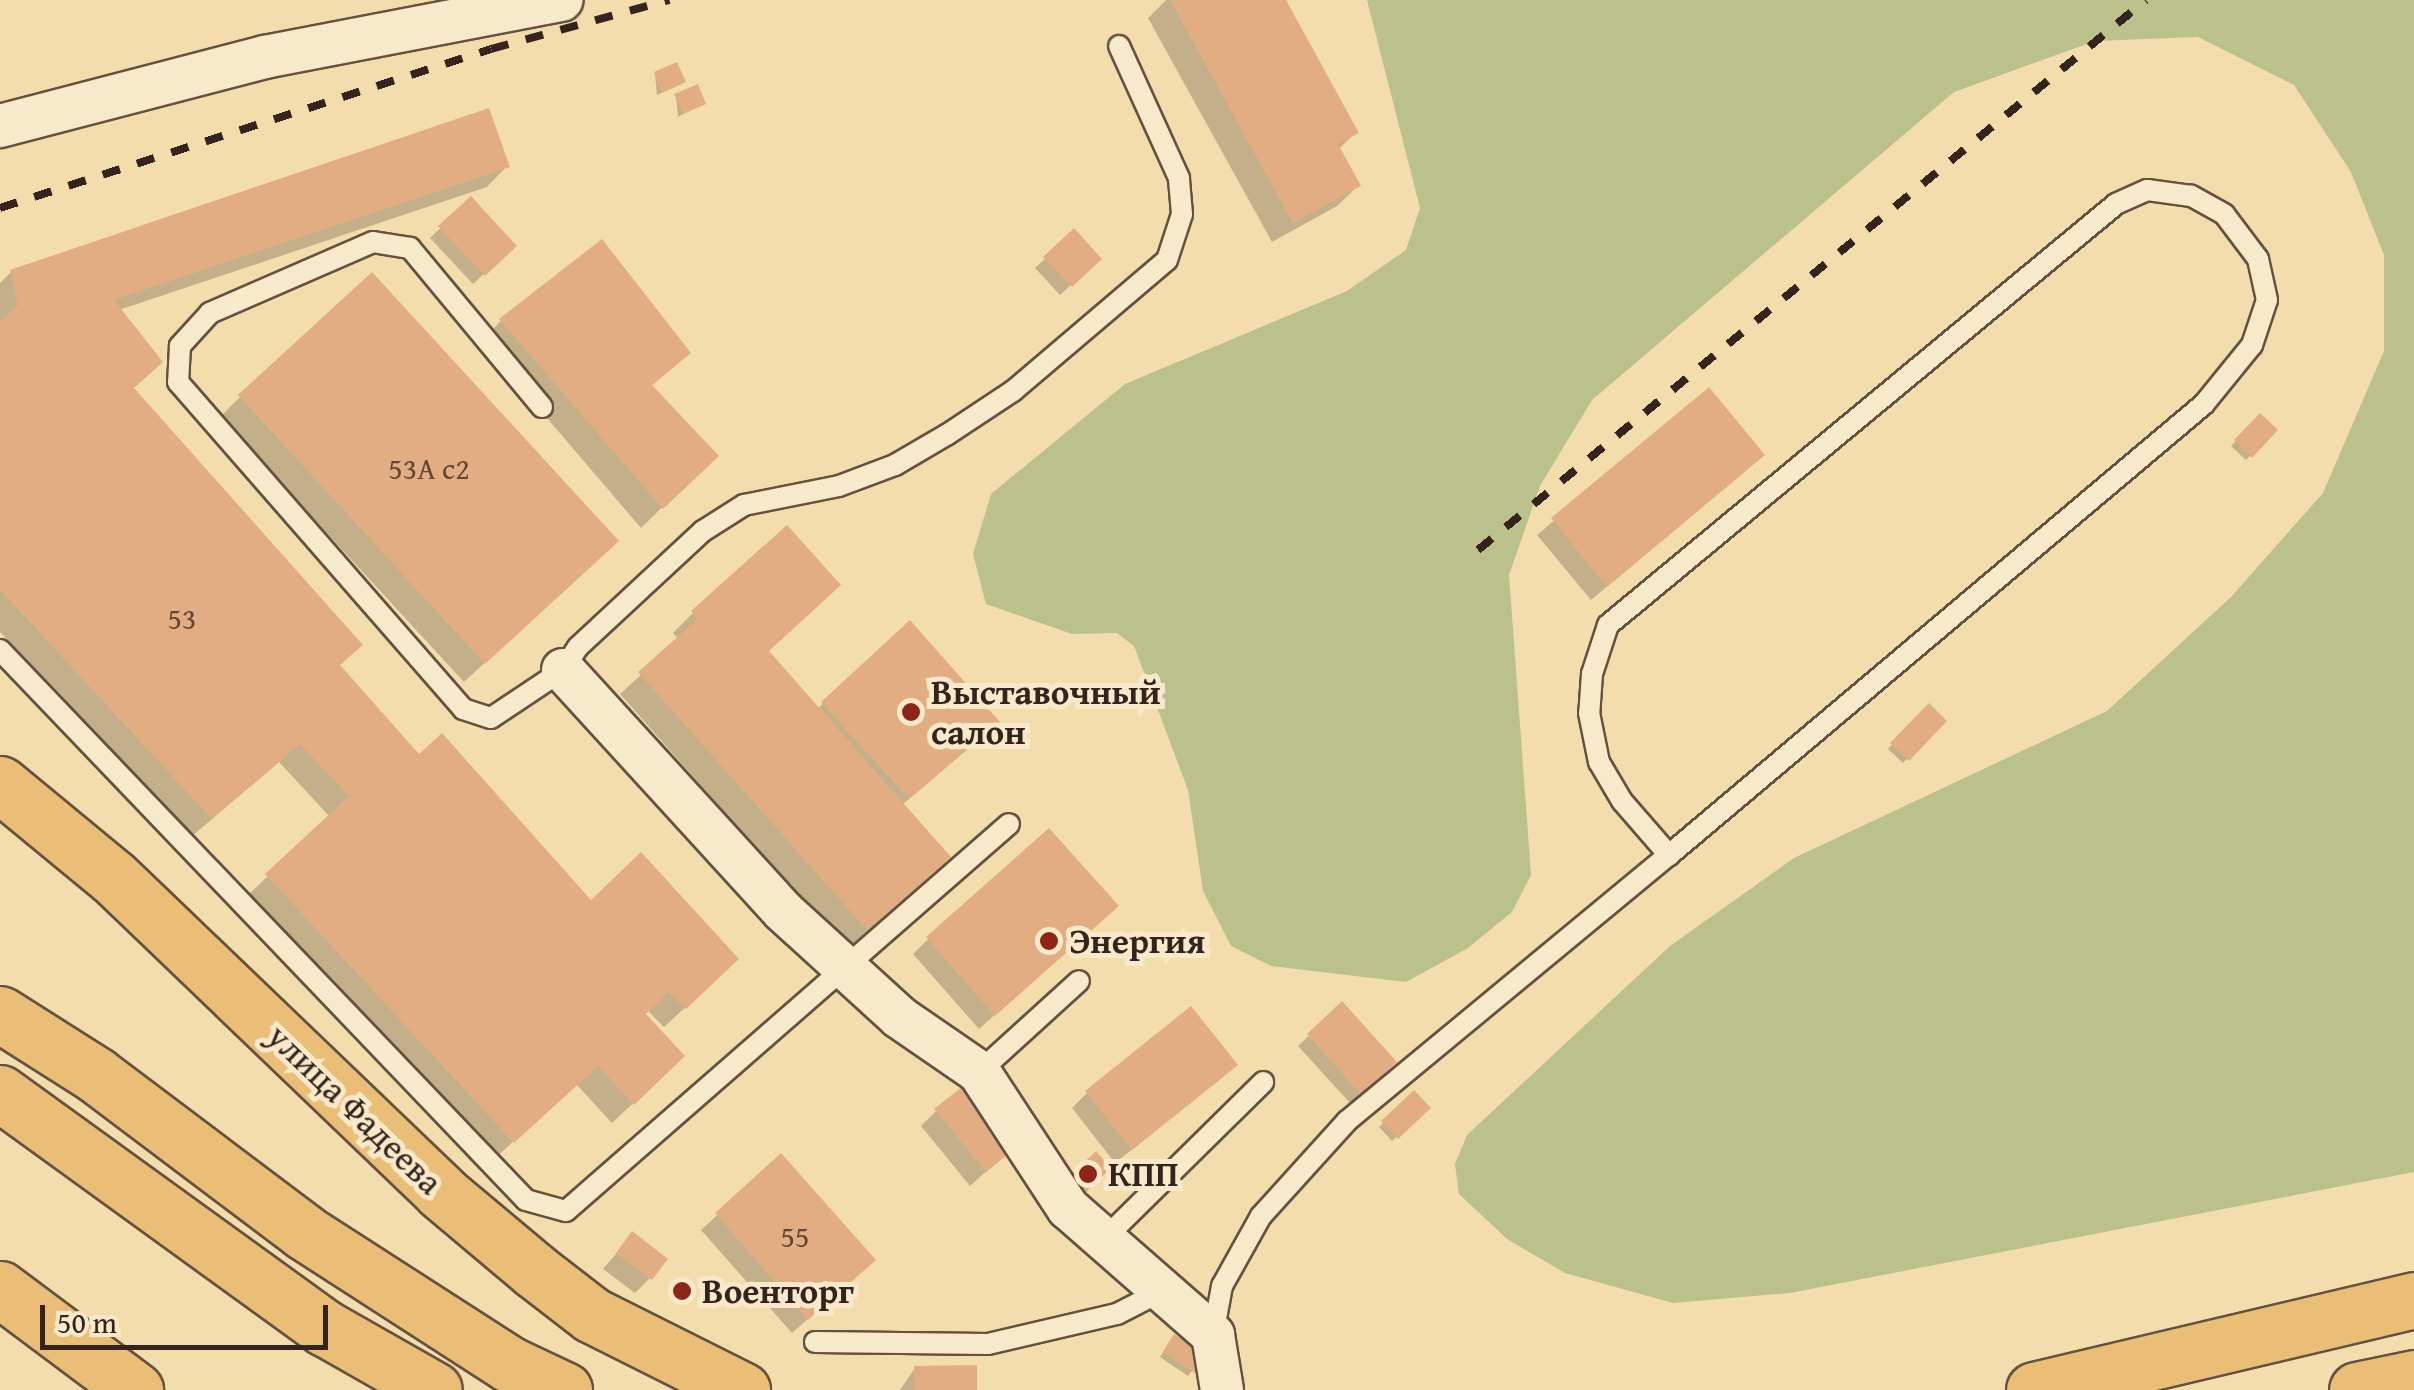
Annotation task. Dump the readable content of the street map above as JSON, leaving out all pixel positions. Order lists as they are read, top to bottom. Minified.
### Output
{"streets":{"main road":["улица Фадеева"]},"places":["Выставочный салон","Энергия","КПП","Военторг"],"house_numbers":["53А с2","53","55"],"scale_bar":"50 m"}
